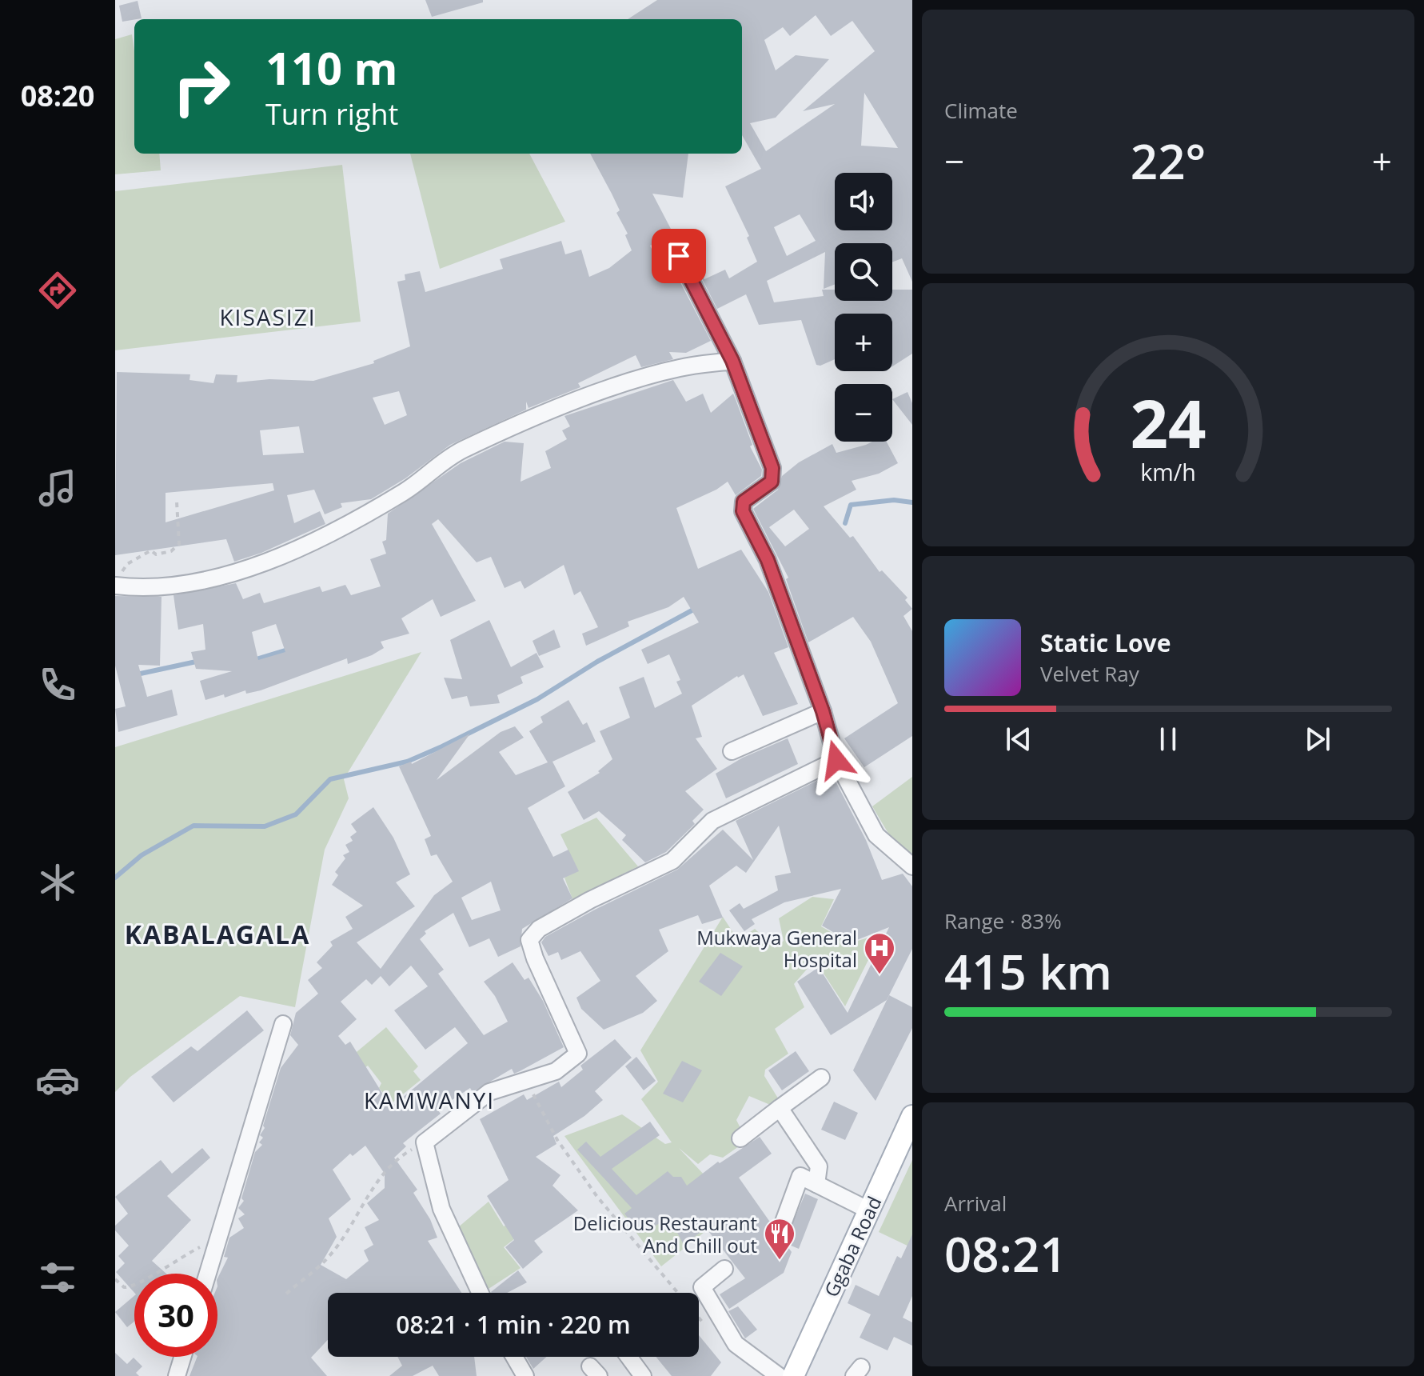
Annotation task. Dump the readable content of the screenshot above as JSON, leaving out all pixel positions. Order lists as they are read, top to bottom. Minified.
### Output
{"streets":{"main road":["Ggaba Road"]},"districts":["KISASIZI","KABALAGALA","KAMWANYI"],"places":{"hospital":["Mukwaya General Hospital"],"restaurant":["Delicious Restaurant And Chill out"]},"page":{"tabs":"08:20","tile":["Climate",["Range · 83%","415 km"],["Arrival","08:21"]],"turn":["110 m","Turn right"],"heat":["−","22°","+"],"map_buttons":["+","−"],"song":["Static Love","Velvet Ray"],"limit":"30","trip":"08:21 · 1 min · 220 m","gauge":["24","km/h"]}}
